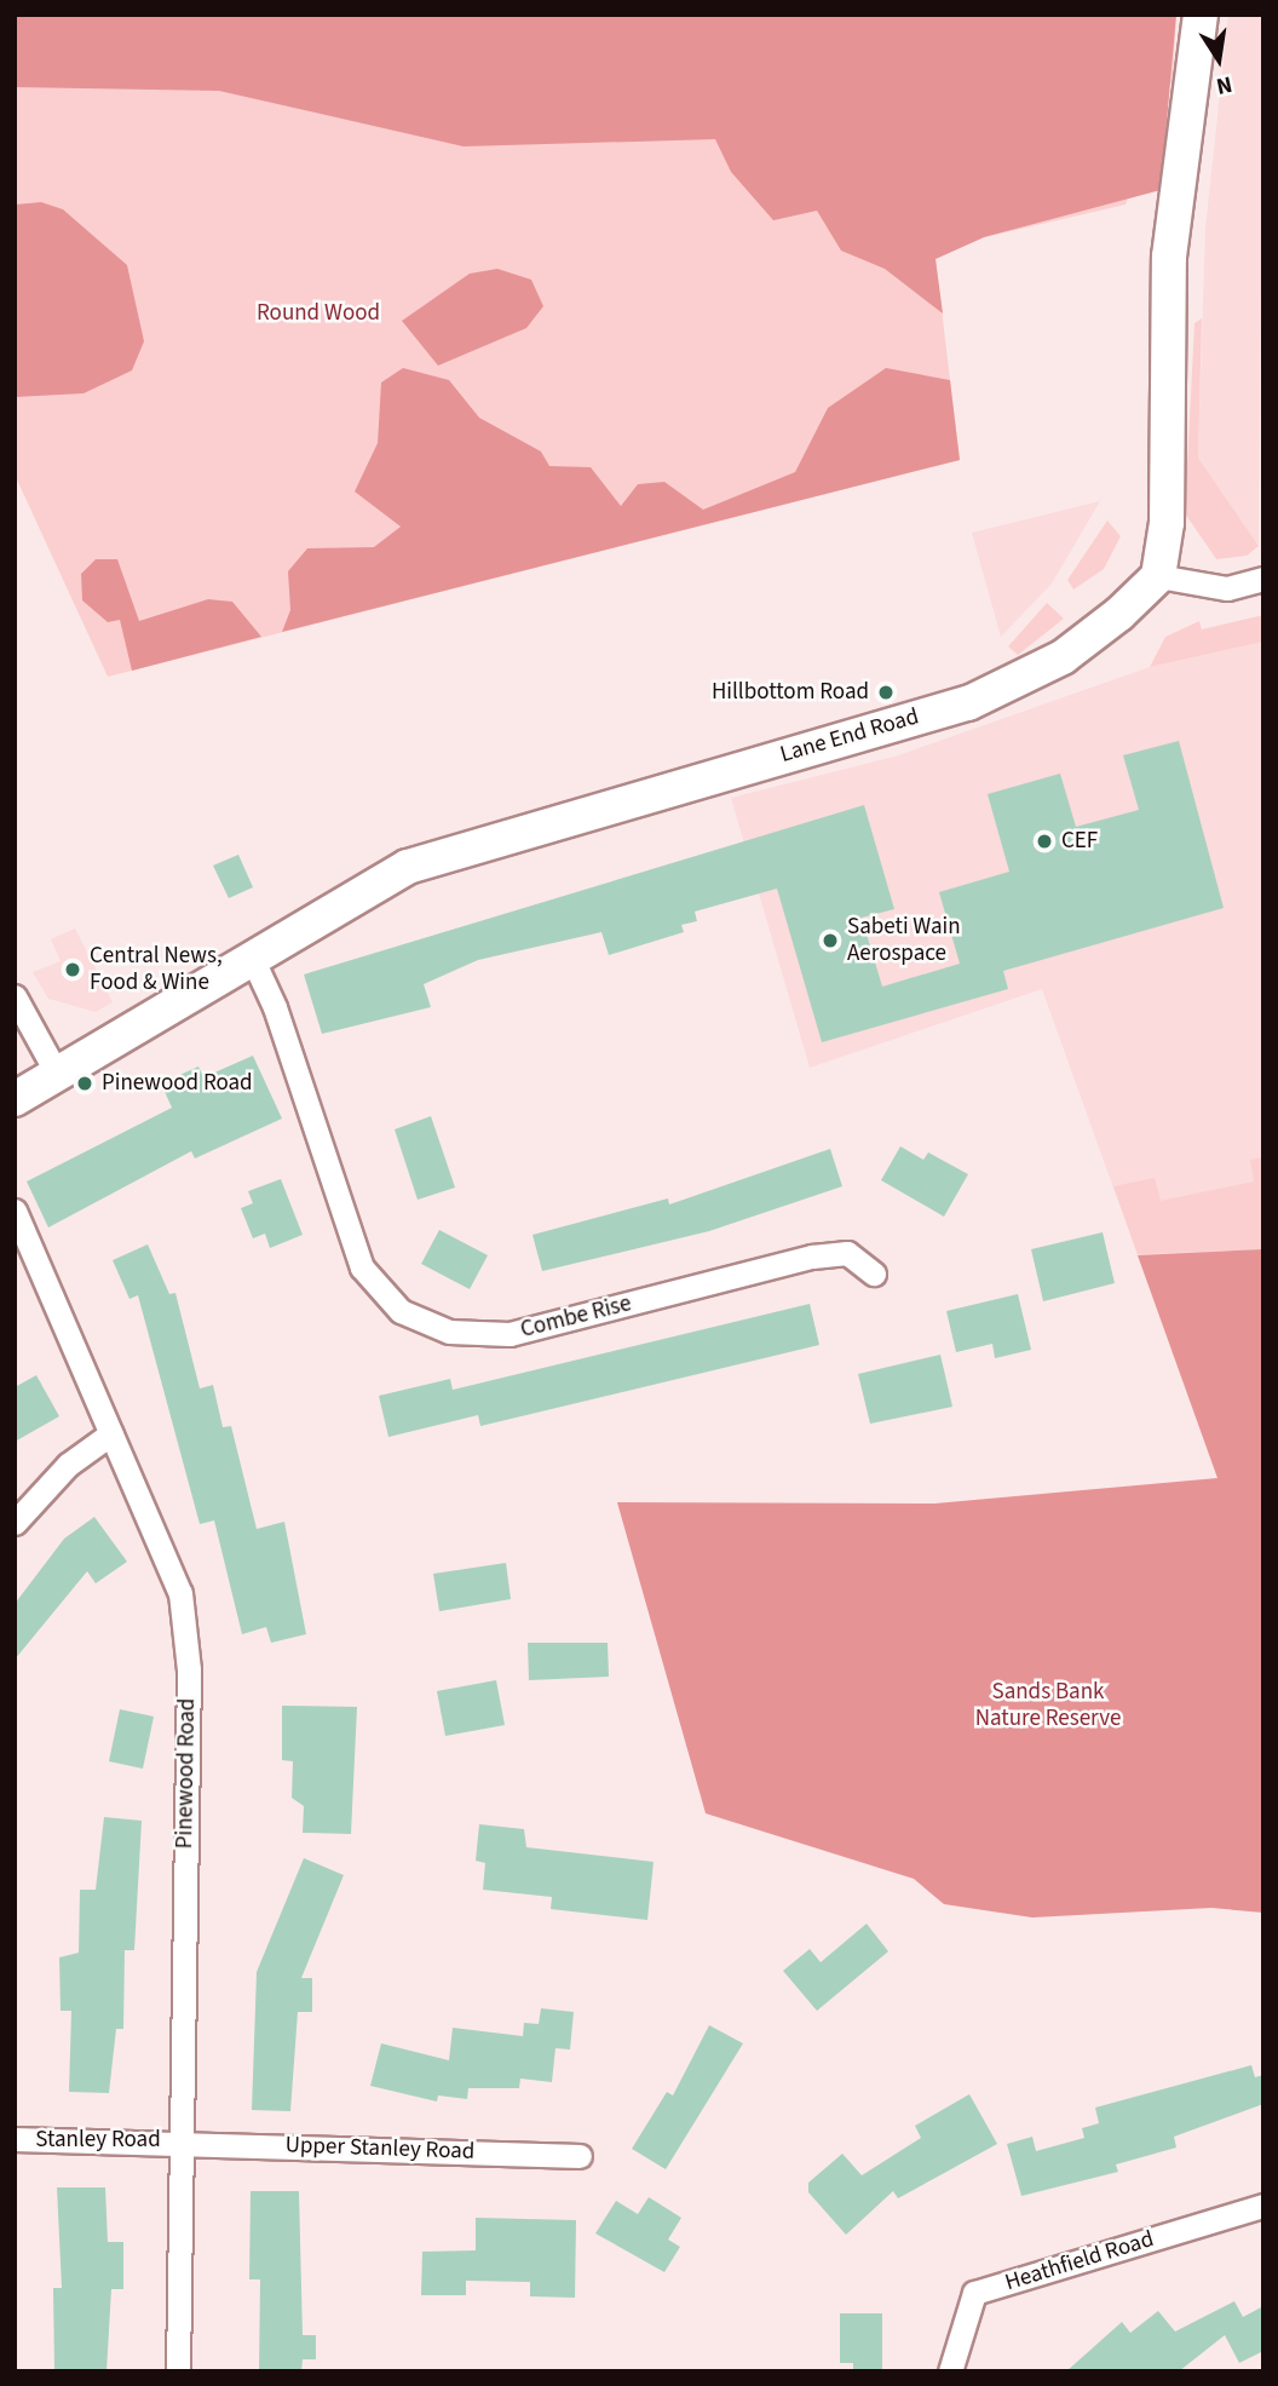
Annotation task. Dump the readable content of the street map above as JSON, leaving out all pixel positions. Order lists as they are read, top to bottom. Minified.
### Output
{"streets":{"street":["Lane End Road","Combe Rise","Pinewood Road","Stanley Road","Upper Stanley Road","Heathfield Road"]},"crossings":[["Lane End Road","Combe Rise"],["Pinewood Road","Stanley Road"],["Pinewood Road","Upper Stanley Road"],["Stanley Road","Upper Stanley Road"]],"parks":["Round Wood","Sands Bank Nature Reserve"],"places":["Hillbottom Road","CEF","Sabeti Wain Aerospace","Central News, Food & Wine","Pinewood Road"],"north":"bottom"}
